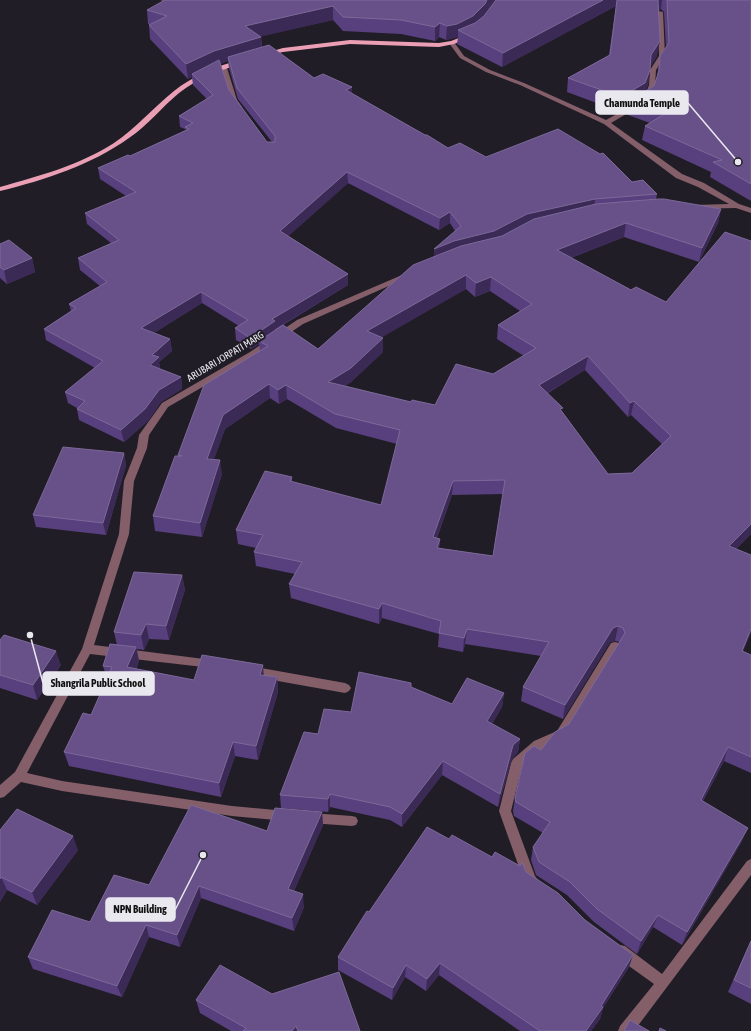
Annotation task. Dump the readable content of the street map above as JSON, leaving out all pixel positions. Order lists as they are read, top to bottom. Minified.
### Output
{"streets":{"street":["ARUBARI JORPATI MARG"]},"places":["Chamunda Temple","Shangrila Public School","NPN Building"]}
